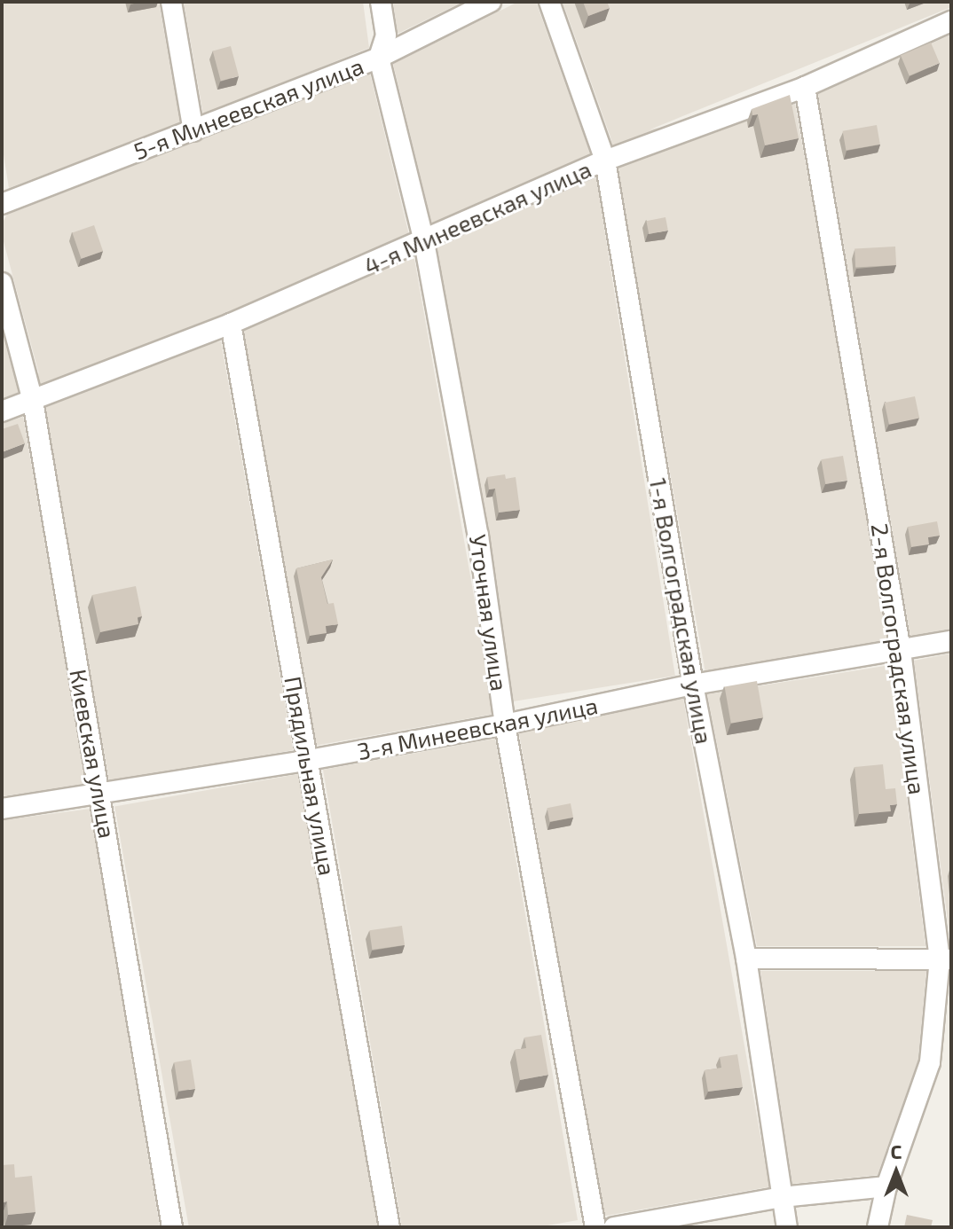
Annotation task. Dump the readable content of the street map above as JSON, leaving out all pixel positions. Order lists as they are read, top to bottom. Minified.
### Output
{"streets":{"street":["5-я Минеевская улица","4-я Минеевская улица","1-я Волгоградская улица","Уточная улица","2-я Волгоградская улица","3-я Минеевская улица","Киевская улица","Прядильная улица"]},"crossings":[["5-я Минеевская улица","Уточная улица"],["4-я Минеевская улица","1-я Волгоградская улица"],["4-я Минеевская улица","Уточная улица"],["4-я Минеевская улица","2-я Волгоградская улица"],["4-я Минеевская улица","Киевская улица"],["4-я Минеевская улица","Прядильная улица"],["1-я Волгоградская улица","3-я Минеевская улица"],["Уточная улица","3-я Минеевская улица"],["2-я Волгоградская улица","3-я Минеевская улица"],["3-я Минеевская улица","Киевская улица"],["3-я Минеевская улица","Прядильная улица"]],"north":"top"}
